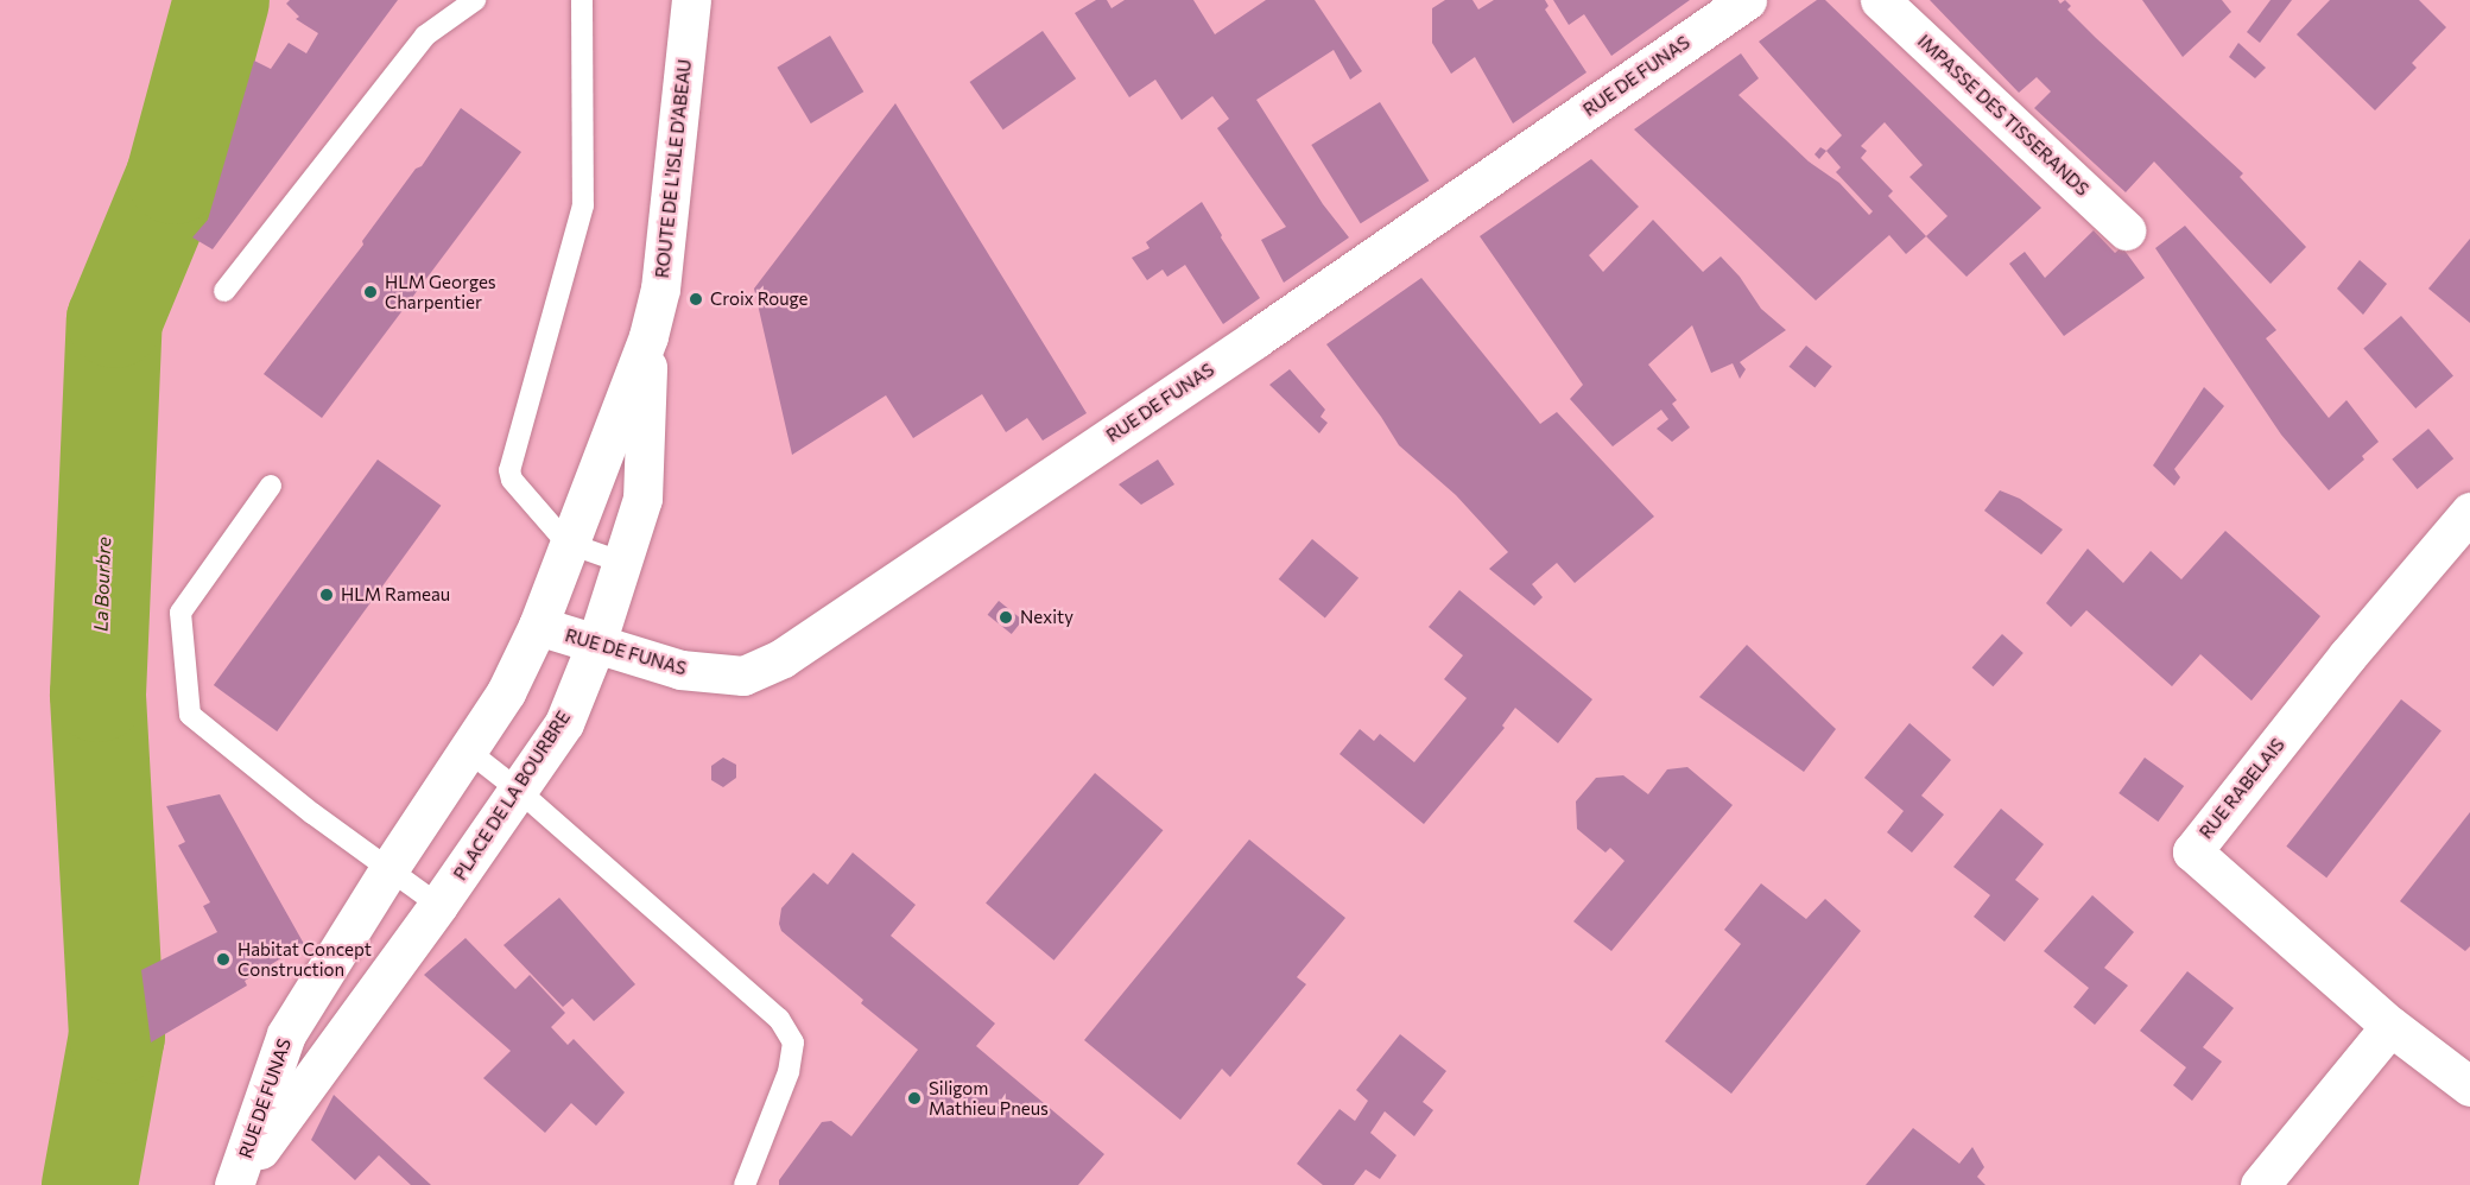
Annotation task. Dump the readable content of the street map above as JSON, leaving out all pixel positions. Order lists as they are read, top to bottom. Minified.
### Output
{"streets":{"street":["RUE DE FUNAS","IMPASSE DES TISSERANDS","ROUTE DE L'ISLE D'ABEAU","RUE RABELAIS","PLACE DE LA BOURBRE"]},"crossings":[["RUE DE FUNAS","ROUTE DE L'ISLE D'ABEAU"],["RUE DE FUNAS","PLACE DE LA BOURBRE"],["ROUTE DE L'ISLE D'ABEAU","PLACE DE LA BOURBRE"]],"water":["La Bourbre"],"places":["HLM Georges Charpentier","Croix Rouge","HLM Rameau","Nexity","Habitat Concept Construction","Siligom Mathieu Pneus"]}
